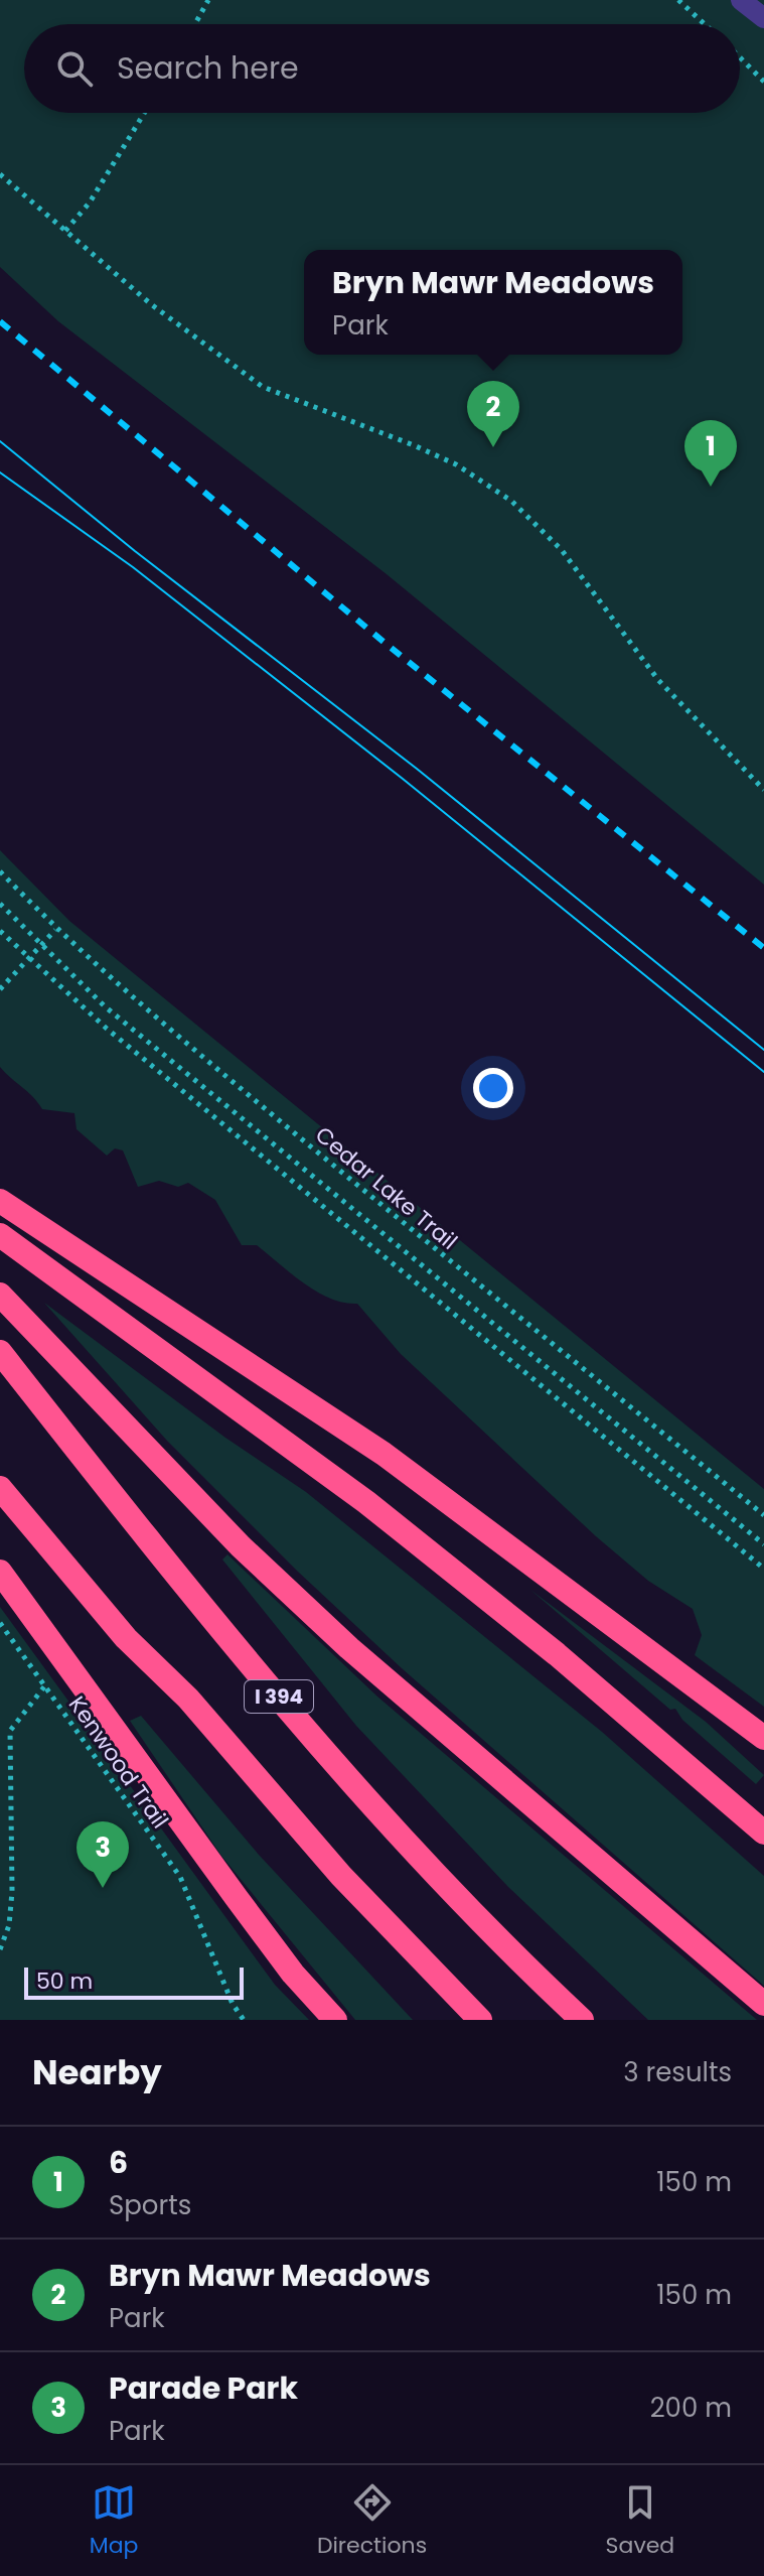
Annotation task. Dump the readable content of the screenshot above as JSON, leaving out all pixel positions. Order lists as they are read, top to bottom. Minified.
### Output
{"streets":{"highway":["I 394"],"path":["Cedar Lake Trail","Kenwood Trail"]},"scale_bar":"50 m","page":{"search":"Search here","popup":["Bryn Mawr Meadows","Park"],"pins":["2","1","3"],"scale":"50 m","heading":["Nearby","3 results"],"list":[{"mark":"1","name":"6","note":"Sports","value":"150 m"},{"mark":"2","name":"Bryn Mawr Meadows","note":"Park","value":"150 m"},{"mark":"3","name":"Parade Park","note":"Park","value":"200 m"}],"nav":["Map","Directions","Saved"]}}
